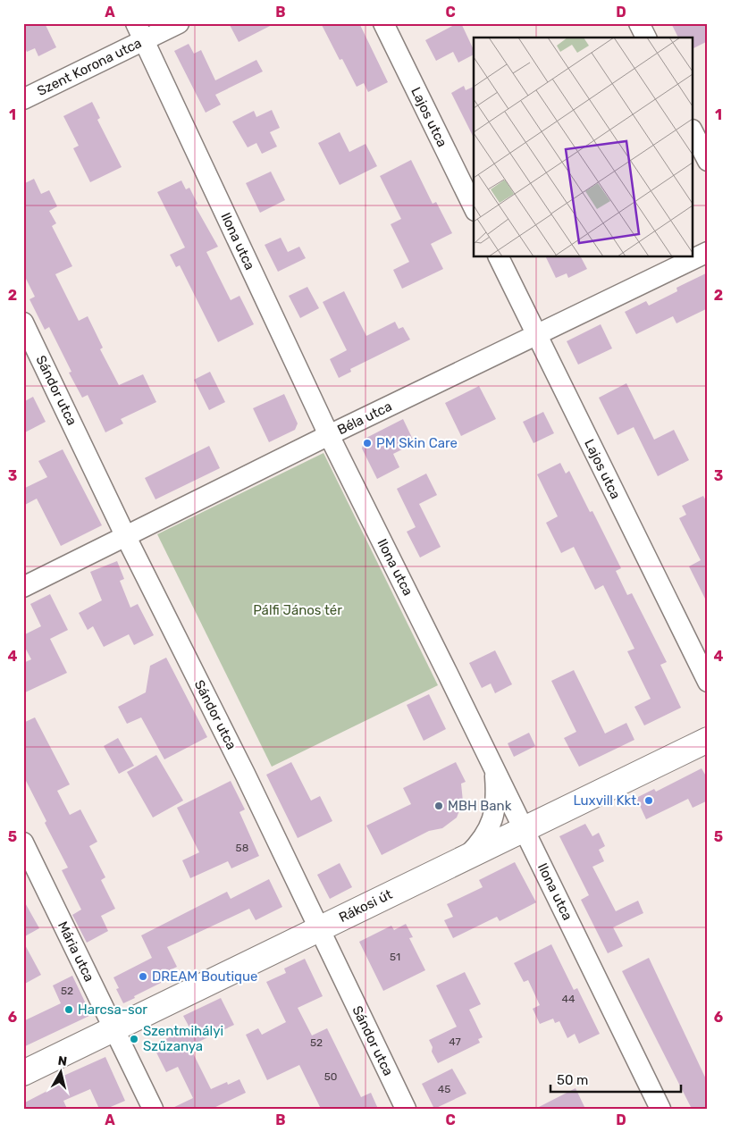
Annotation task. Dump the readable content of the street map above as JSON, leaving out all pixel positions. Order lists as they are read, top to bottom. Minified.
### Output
{"streets":{"main road":["Rákosi út"],"street":["Szent Korona utca","Lajos utca","Ilona utca","Sándor utca","Béla utca","Mária utca"]},"crossings":[["Szent Korona utca","Ilona utca"],["Lajos utca","Béla utca"],["Ilona utca","Béla utca"],["Ilona utca","Rákosi út"],["Sándor utca","Béla utca"],["Sándor utca","Rákosi út"],["Rákosi út","Mária utca"]],"parks":["Pálfi János tér"],"places":["PM Skin Care","Luxvill Kkt.","MBH Bank","DREAM Boutique","Harcsa-sor","Szentmihályi Szűzanya"],"house_numbers":["58","51","52","44","47","52","50","45"],"scale_bar":"50 m","north":"top","grid":{"columns":["A","B","C","D"],"rows":["1","2","3","4","5","6"]}}
